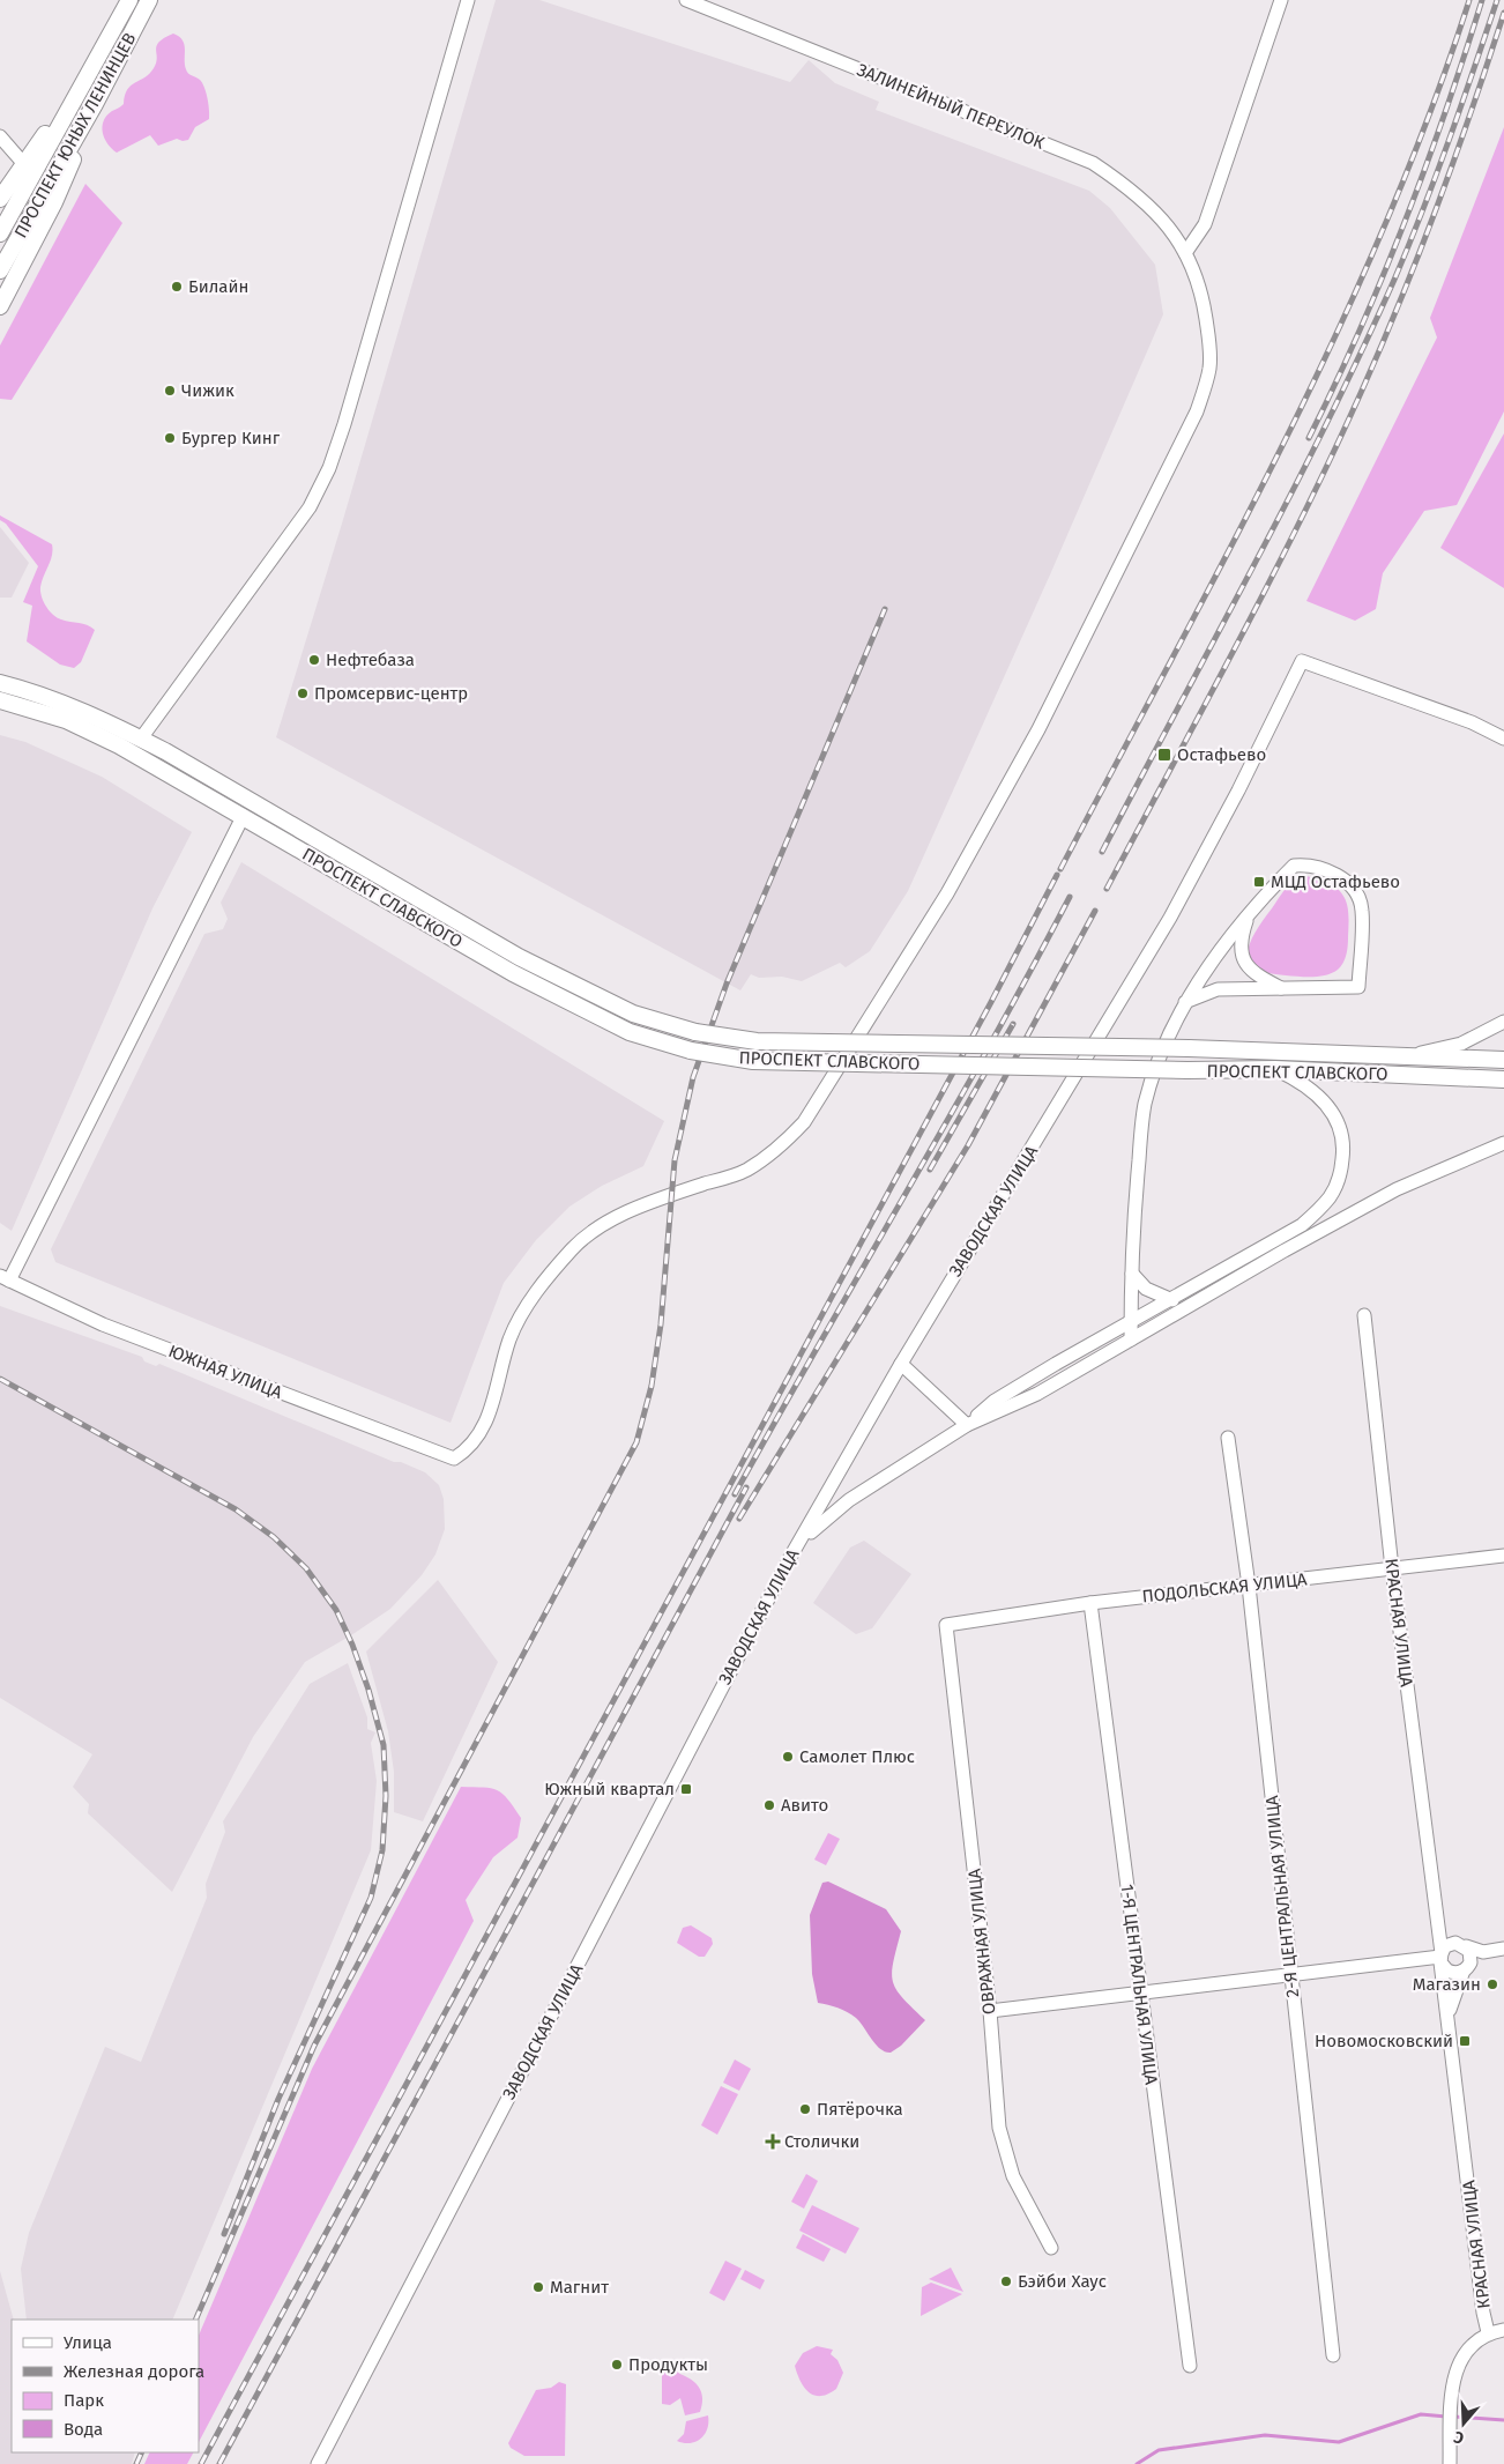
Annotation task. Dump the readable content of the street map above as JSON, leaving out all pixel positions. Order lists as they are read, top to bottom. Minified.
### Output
{"streets":{"main road":["ПРОСПЕКТ ЮНЫХ ЛЕНИНЦЕВ","ПРОСПЕКТ СЛАВСКОГО"],"street":["ЗАЛИНЕЙНЫЙ ПЕРЕУЛОК","ЗАВОДСКАЯ УЛИЦА","ЮЖНАЯ УЛИЦА","ПОДОЛЬСКАЯ УЛИЦА","КРАСНАЯ УЛИЦА","2-Я ЦЕНТРАЛЬНАЯ УЛИЦА","ОВРАЖНАЯ УЛИЦА","1-Я ЦЕНТРАЛЬНАЯ УЛИЦА"]},"crossings":[["ЗАЛИНЕЙНЫЙ ПЕРЕУЛОК","ЮЖНАЯ УЛИЦА"],["ПОДОЛЬСКАЯ УЛИЦА","КРАСНАЯ УЛИЦА"],["ПОДОЛЬСКАЯ УЛИЦА","2-Я ЦЕНТРАЛЬНАЯ УЛИЦА"],["ПОДОЛЬСКАЯ УЛИЦА","ОВРАЖНАЯ УЛИЦА"],["ПОДОЛЬСКАЯ УЛИЦА","1-Я ЦЕНТРАЛЬНАЯ УЛИЦА"]],"places":{"other":["Билайн","Чижик","Бургер Кинг","Нефтебаза","Промсервис-центр","Самолет Плюс","Авито","Магазин","Пятёрочка","Бэйби Хаус","Магнит","Продукты"],"transit":["Остафьево","МЦД Остафьево","Южный квартал","Новомосковский"],"health":["Столички"]},"legend":["Улица","Железная дорога","Парк","Вода"],"north":"bottom"}
